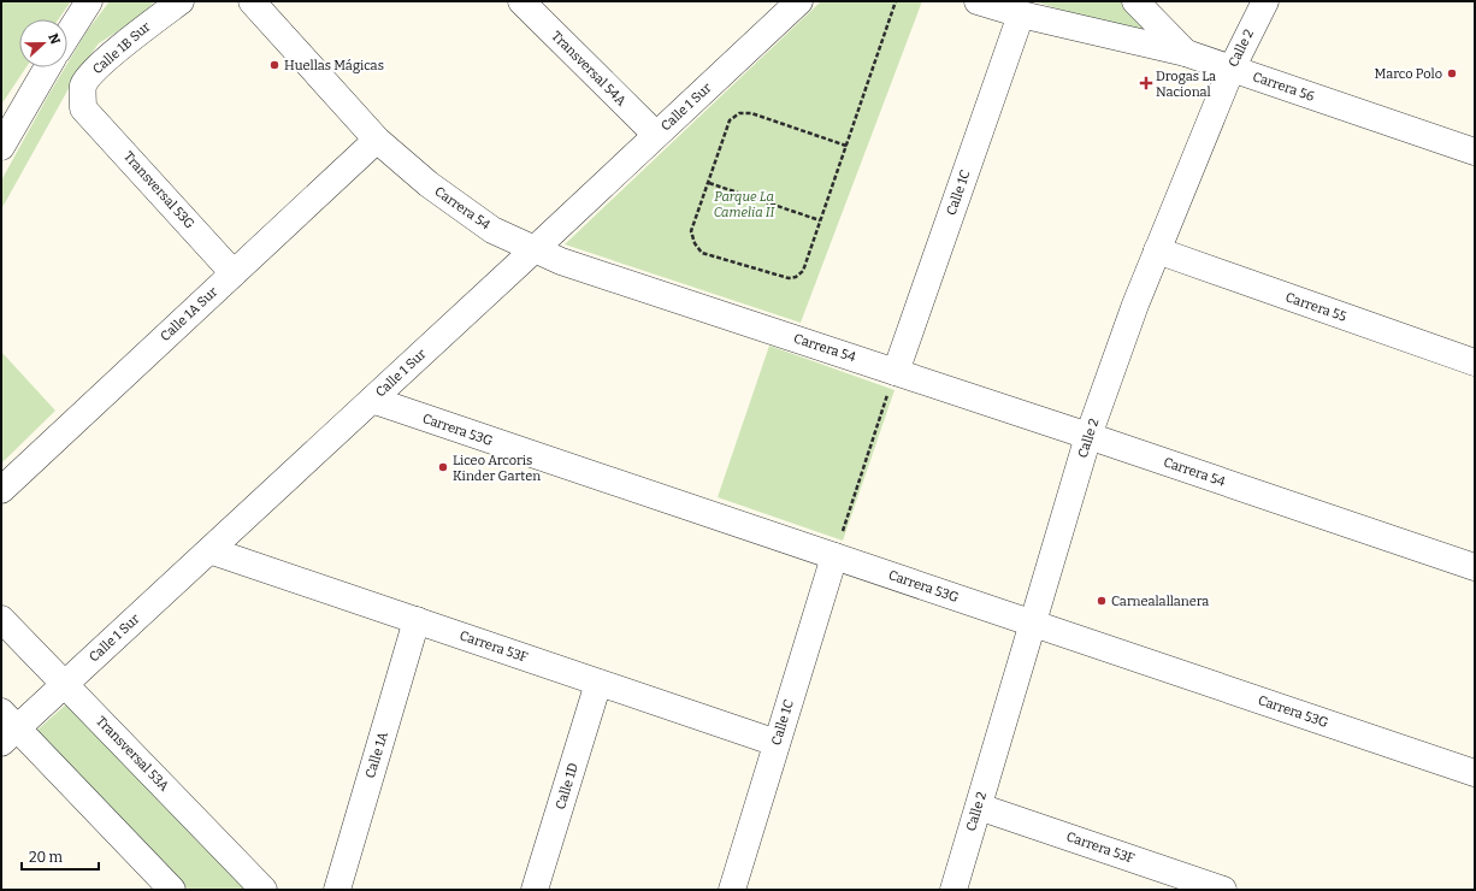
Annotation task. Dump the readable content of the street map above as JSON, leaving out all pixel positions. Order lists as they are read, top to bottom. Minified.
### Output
{"streets":{"street":["Calle 1B Sur","Calle 2","Transversal 54A","Carrera 56","Calle 1 Sur","Transversal 53G","Calle 1C","Carrera 54","Carrera 55","Calle 1A Sur","Carrera 53G","Carrera 53F","Transversal 53A","Calle 1A","Calle 1D"]},"crossings":[["Calle 1B Sur","Transversal 53G"],["Calle 2","Carrera 56"],["Calle 2","Carrera 54"],["Calle 2","Carrera 55"],["Calle 2","Carrera 53G"],["Calle 2","Carrera 53F"],["Transversal 54A","Calle 1 Sur"],["Carrera 56","Calle 1C"],["Calle 1 Sur","Carrera 54"],["Calle 1 Sur","Carrera 53G"],["Calle 1 Sur","Carrera 53F"],["Calle 1 Sur","Transversal 53A"],["Transversal 53G","Calle 1A Sur"],["Calle 1C","Carrera 54"],["Calle 1C","Carrera 53G"],["Calle 1C","Carrera 53F"],["Carrera 54","Calle 1A Sur"],["Carrera 53F","Calle 1A"],["Carrera 53F","Calle 1D"]],"parks":["Parque La Camelia II"],"places":{"other":["Huellas Mágicas","Marco Polo","Liceo Arcoris Kinder Garten","Carnealallanera"],"health":["Drogas La Nacional"]},"scale_bar":"20 m","north":"right"}
